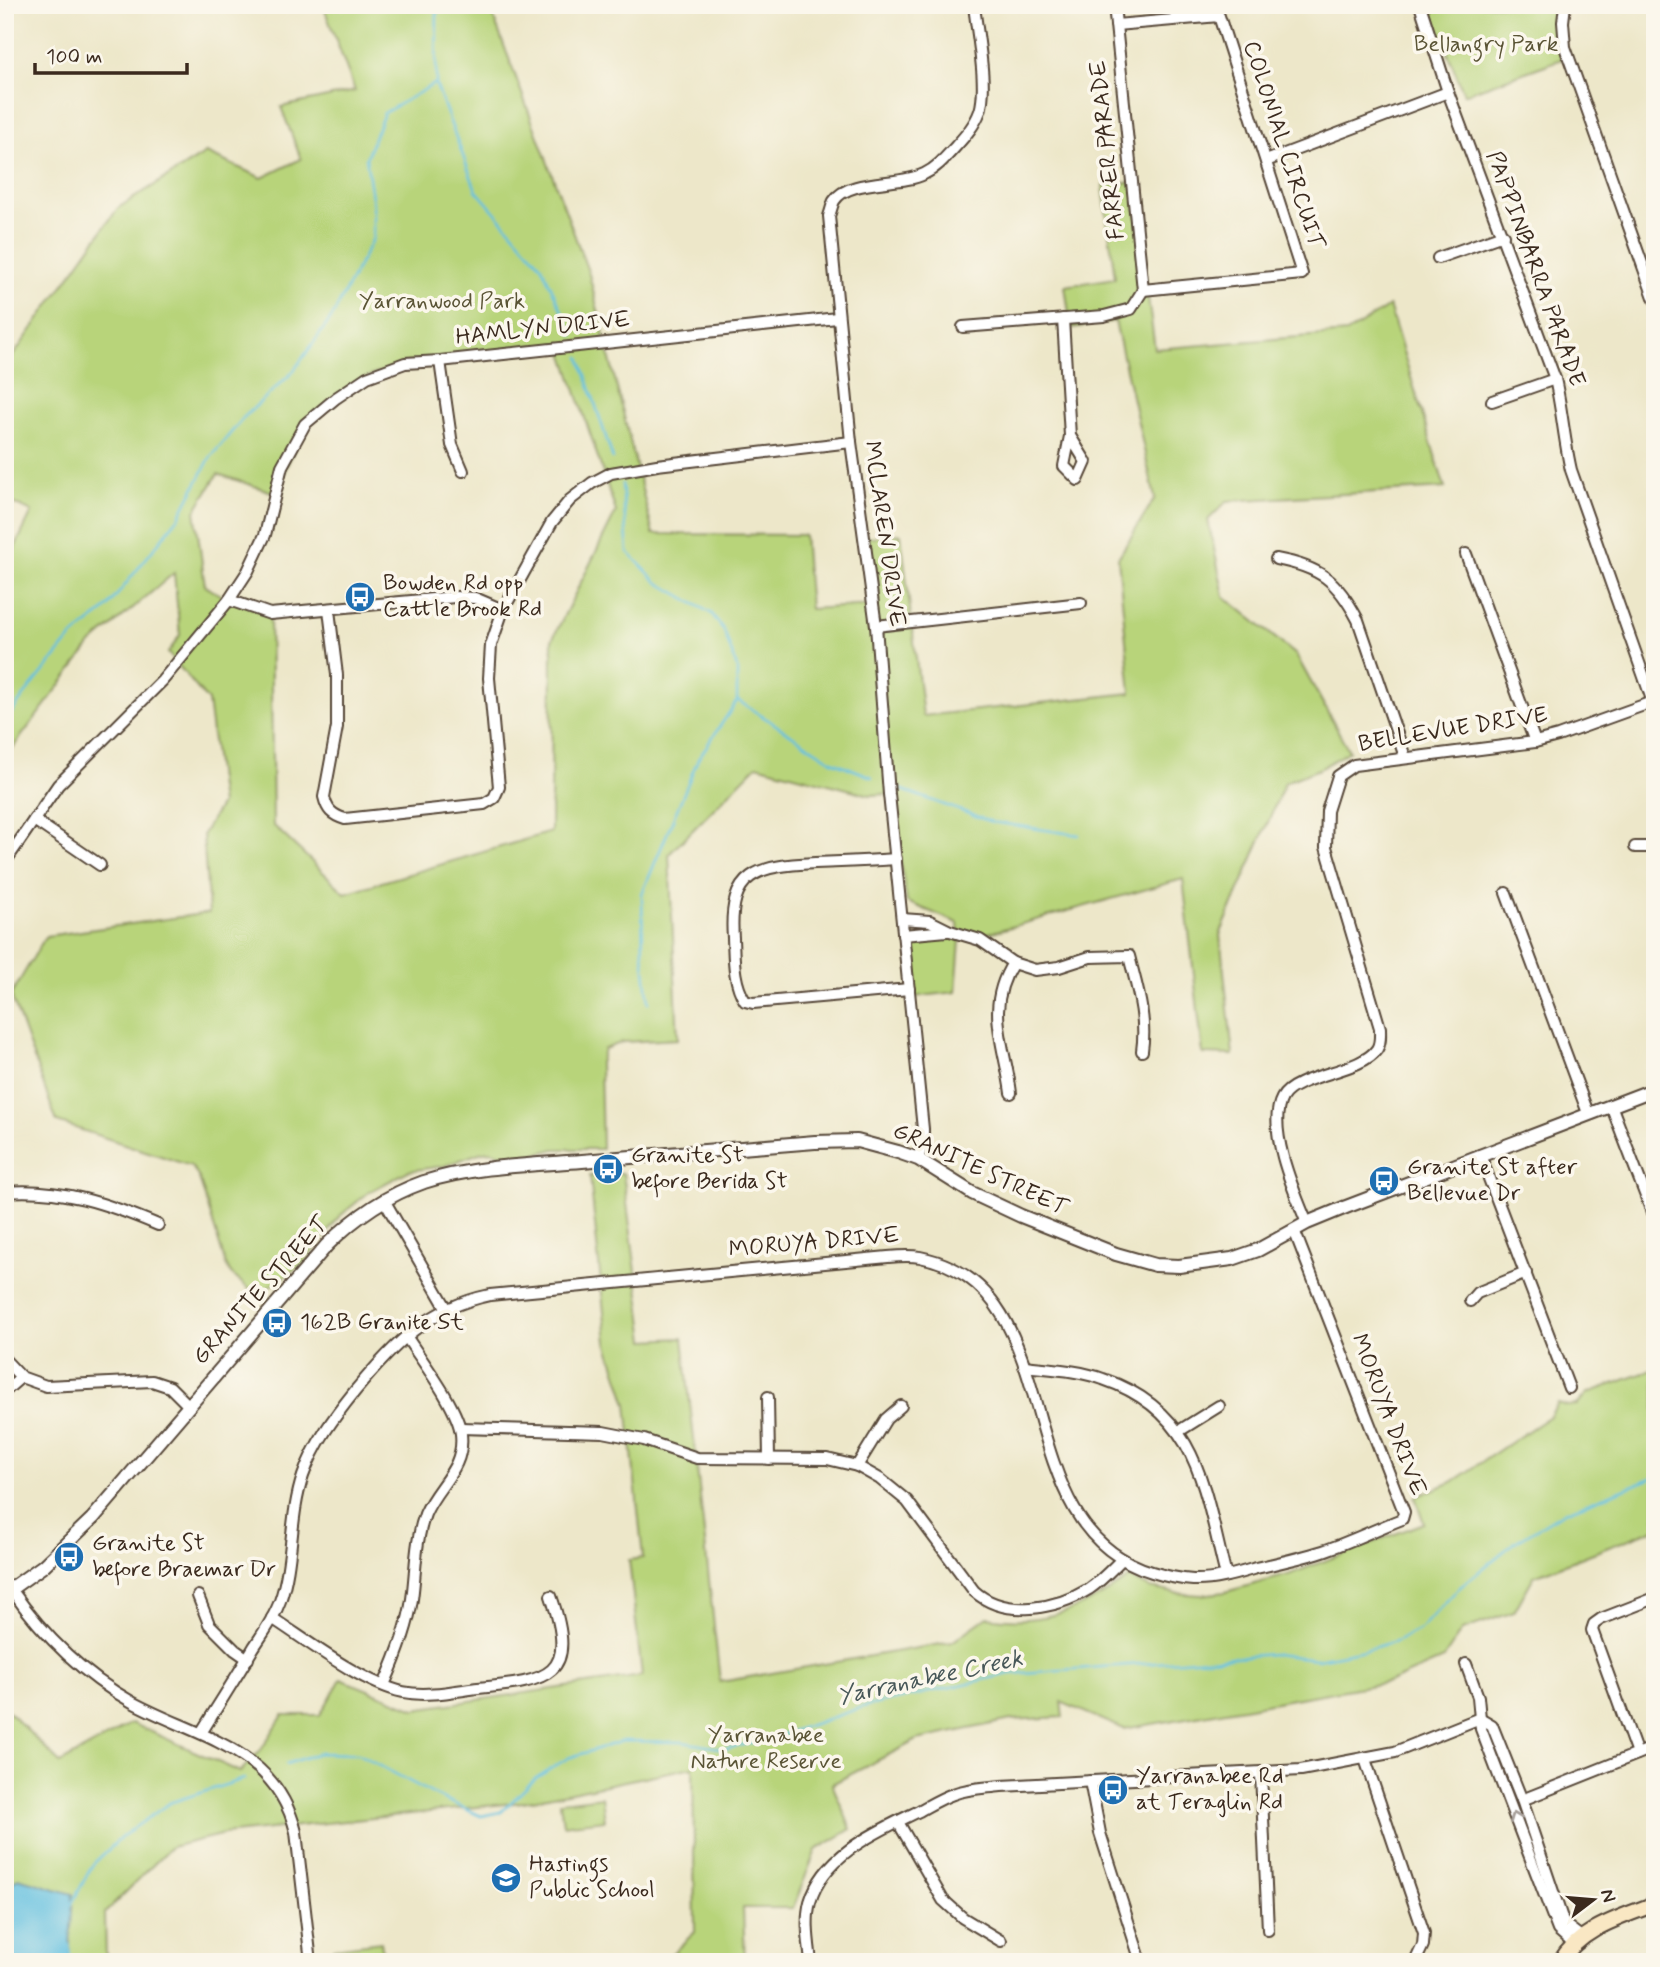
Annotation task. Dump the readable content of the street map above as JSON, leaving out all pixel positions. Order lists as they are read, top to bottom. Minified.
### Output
{"streets":{"street":["COLONIAL CIRCUIT","FARRER PARADE","PAPPINBARRA PARADE","HAMLYN DRIVE","MCLAREN DRIVE","BELLEVUE DRIVE","GRANITE STREET","MORUYA DRIVE"]},"crossings":[["COLONIAL CIRCUIT","FARRER PARADE"],["PAPPINBARRA PARADE","BELLEVUE DRIVE"],["HAMLYN DRIVE","MCLAREN DRIVE"],["MCLAREN DRIVE","GRANITE STREET"],["BELLEVUE DRIVE","GRANITE STREET"],["GRANITE STREET","MORUYA DRIVE"]],"water":["Yarranabee Creek"],"parks":["Bellangry Park","Yarranwood Park","Yarranabee Nature Reserve"],"places":{"bus stop":["Bowden Rd opp Cattle Brook Rd","Granite St before Berida St","Granite St after Bellevue Dr","162B Granite St","Granite St before Braemar Dr","Yarranabee Rd at Teraglin Rd"],"school or university":["Hastings Public School"]},"scale_bar":"100 m","north":"right"}
